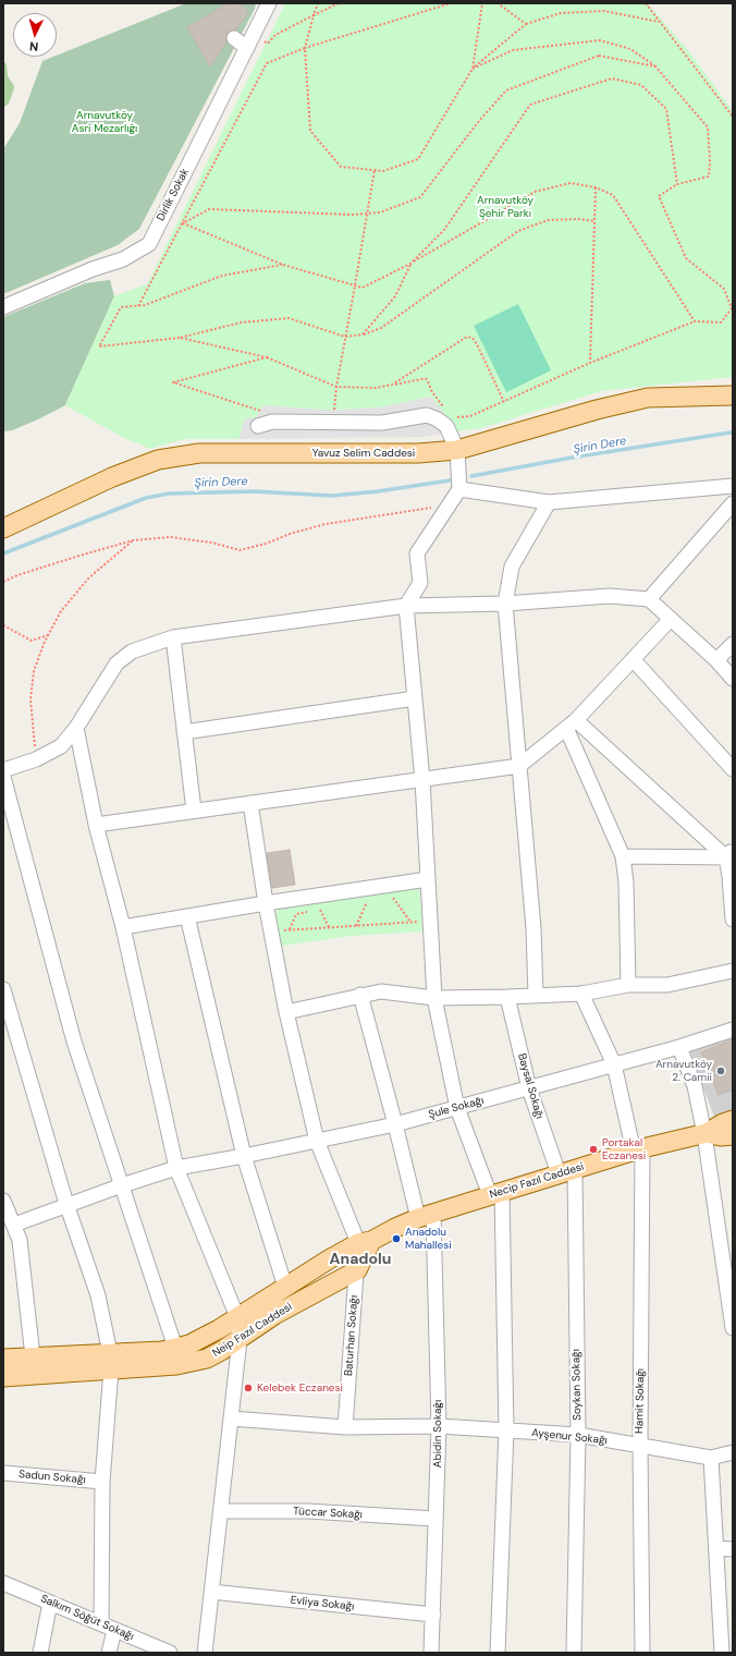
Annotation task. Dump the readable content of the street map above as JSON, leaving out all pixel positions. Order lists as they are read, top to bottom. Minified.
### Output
{"streets":{"main road":["Yavuz Selim Caddesi","Necip Fazıl Caddesi","Neip Fazıl Caddesi"],"street":["Dirlik Sokak","Baysal Sokağı","Şule Sokağı","Baturhan Sokağı","Soykan Sokağı","Hamit Sokağı","Abidin Sokağı","Ayşenur Sokağı","Sadun Sokağı","Tüccar Sokağı","Evliya Sokağı","Salkım Söğüt Sokağı"]},"crossings":[["Baysal Sokağı","Şule Sokağı"],["Baysal Sokağı","Necip Fazıl Caddesi"],["Baysal Sokağı","Soykan Sokağı"],["Şule Sokağı","Hamit Sokağı"],["Şule Sokağı","Abidin Sokağı"],["Necip Fazıl Caddesi","Neip Fazıl Caddesi"],["Necip Fazıl Caddesi","Soykan Sokağı"],["Necip Fazıl Caddesi","Hamit Sokağı"],["Necip Fazıl Caddesi","Abidin Sokağı"],["Neip Fazıl Caddesi","Baturhan Sokağı"],["Baturhan Sokağı","Ayşenur Sokağı"],["Soykan Sokağı","Ayşenur Sokağı"],["Hamit Sokağı","Ayşenur Sokağı"],["Abidin Sokağı","Ayşenur Sokağı"],["Abidin Sokağı","Tüccar Sokağı"],["Abidin Sokağı","Evliya Sokağı"]],"districts":["Anadolu"],"water":["Şirin Dere"],"parks":["Arnavutköy Asri Mezarlığı","Arnavutköy Şehir Parkı"],"places":["Arnavutköy 2. Camii","Portakal Eczanesi","Anadolu Mahallesi","Kelebek Eczanesi"],"north":"bottom"}
